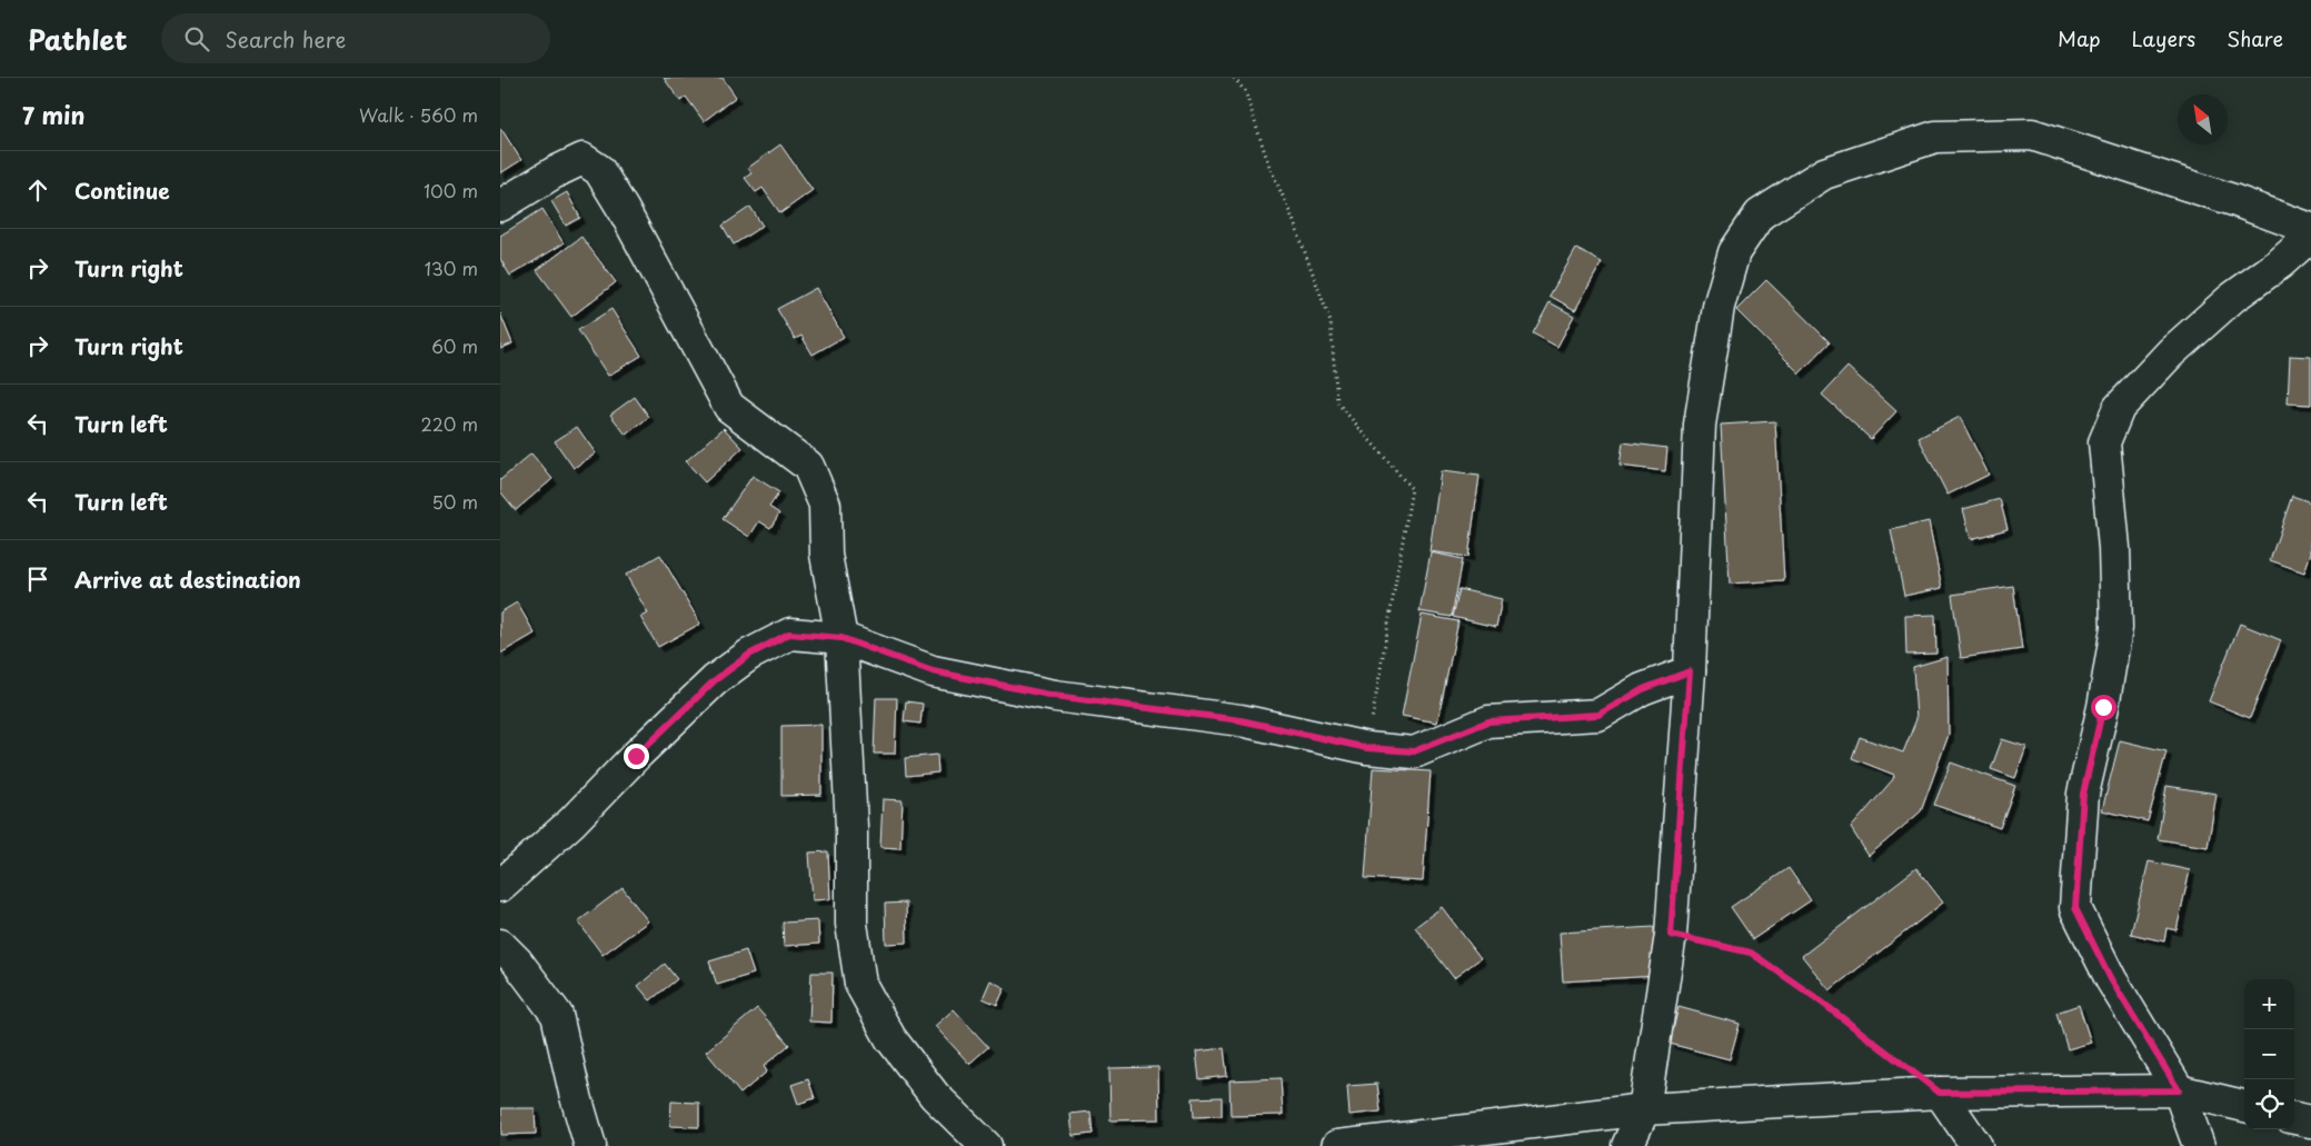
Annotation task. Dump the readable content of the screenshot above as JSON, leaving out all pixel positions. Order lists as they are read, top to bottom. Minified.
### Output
{"north":"top left","page":{"header":"Pathlet","search":"Search here","nav":["Map","Layers","Share"],"heading":["7 min","Walk · 560 m"],"list":[["Continue","100 m"],["Turn right","130 m"],["Turn right","60 m"],["Turn left","220 m"],["Turn left","50 m"],"Arrive at destination"],"map_buttons":["+","−"]}}
